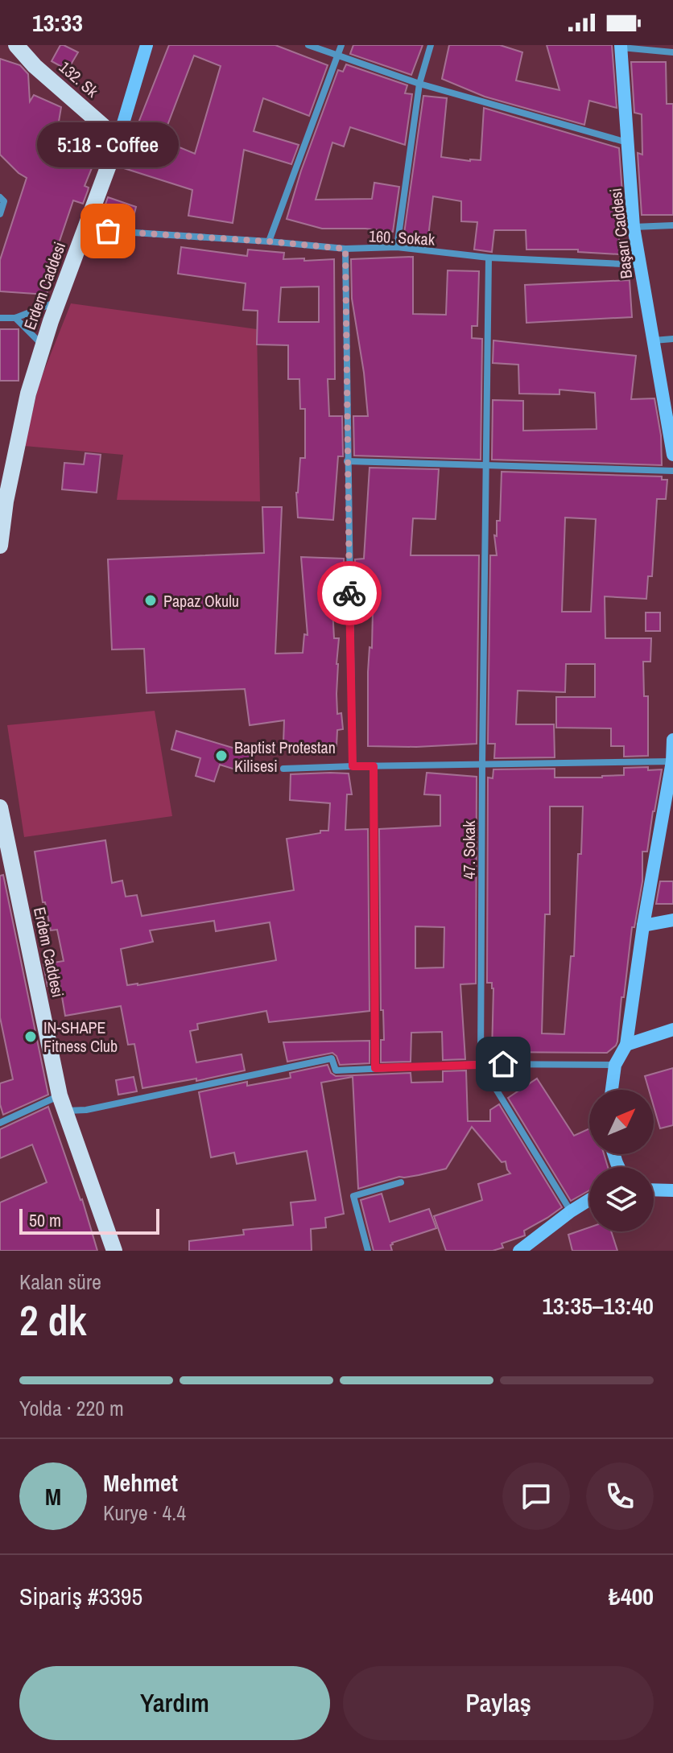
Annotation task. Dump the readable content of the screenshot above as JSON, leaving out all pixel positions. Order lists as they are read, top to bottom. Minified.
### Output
{"streets":{"main road":["132. Sk","Erdem Caddesi"],"street":["Başarı Caddesi","160. Sokak","47. Sokak"]},"crossings":[["132. Sk","Erdem Caddesi"],["Başarı Caddesi","160. Sokak"],["160. Sokak","Erdem Caddesi"],["160. Sokak","47. Sokak"]],"places":["5:18 - Coffee","Papaz Okulu","Baptist Protestan Kilisesi","IN-SHAPE Fitness Club"],"scale_bar":"50 m","north":"top right","page":{"status":"13:33","bubble":"5:18 - Coffee","scale":"50 m","heading":["2 dk","Kalan süre","13:35–13:40"],"panel":["Mehmet","Kurye · 4.4","Sipariş #3395","₺400"],"bar":"Yolda · 220 m","round":"M","buttons":["Yardım","Paylaş"]}}
